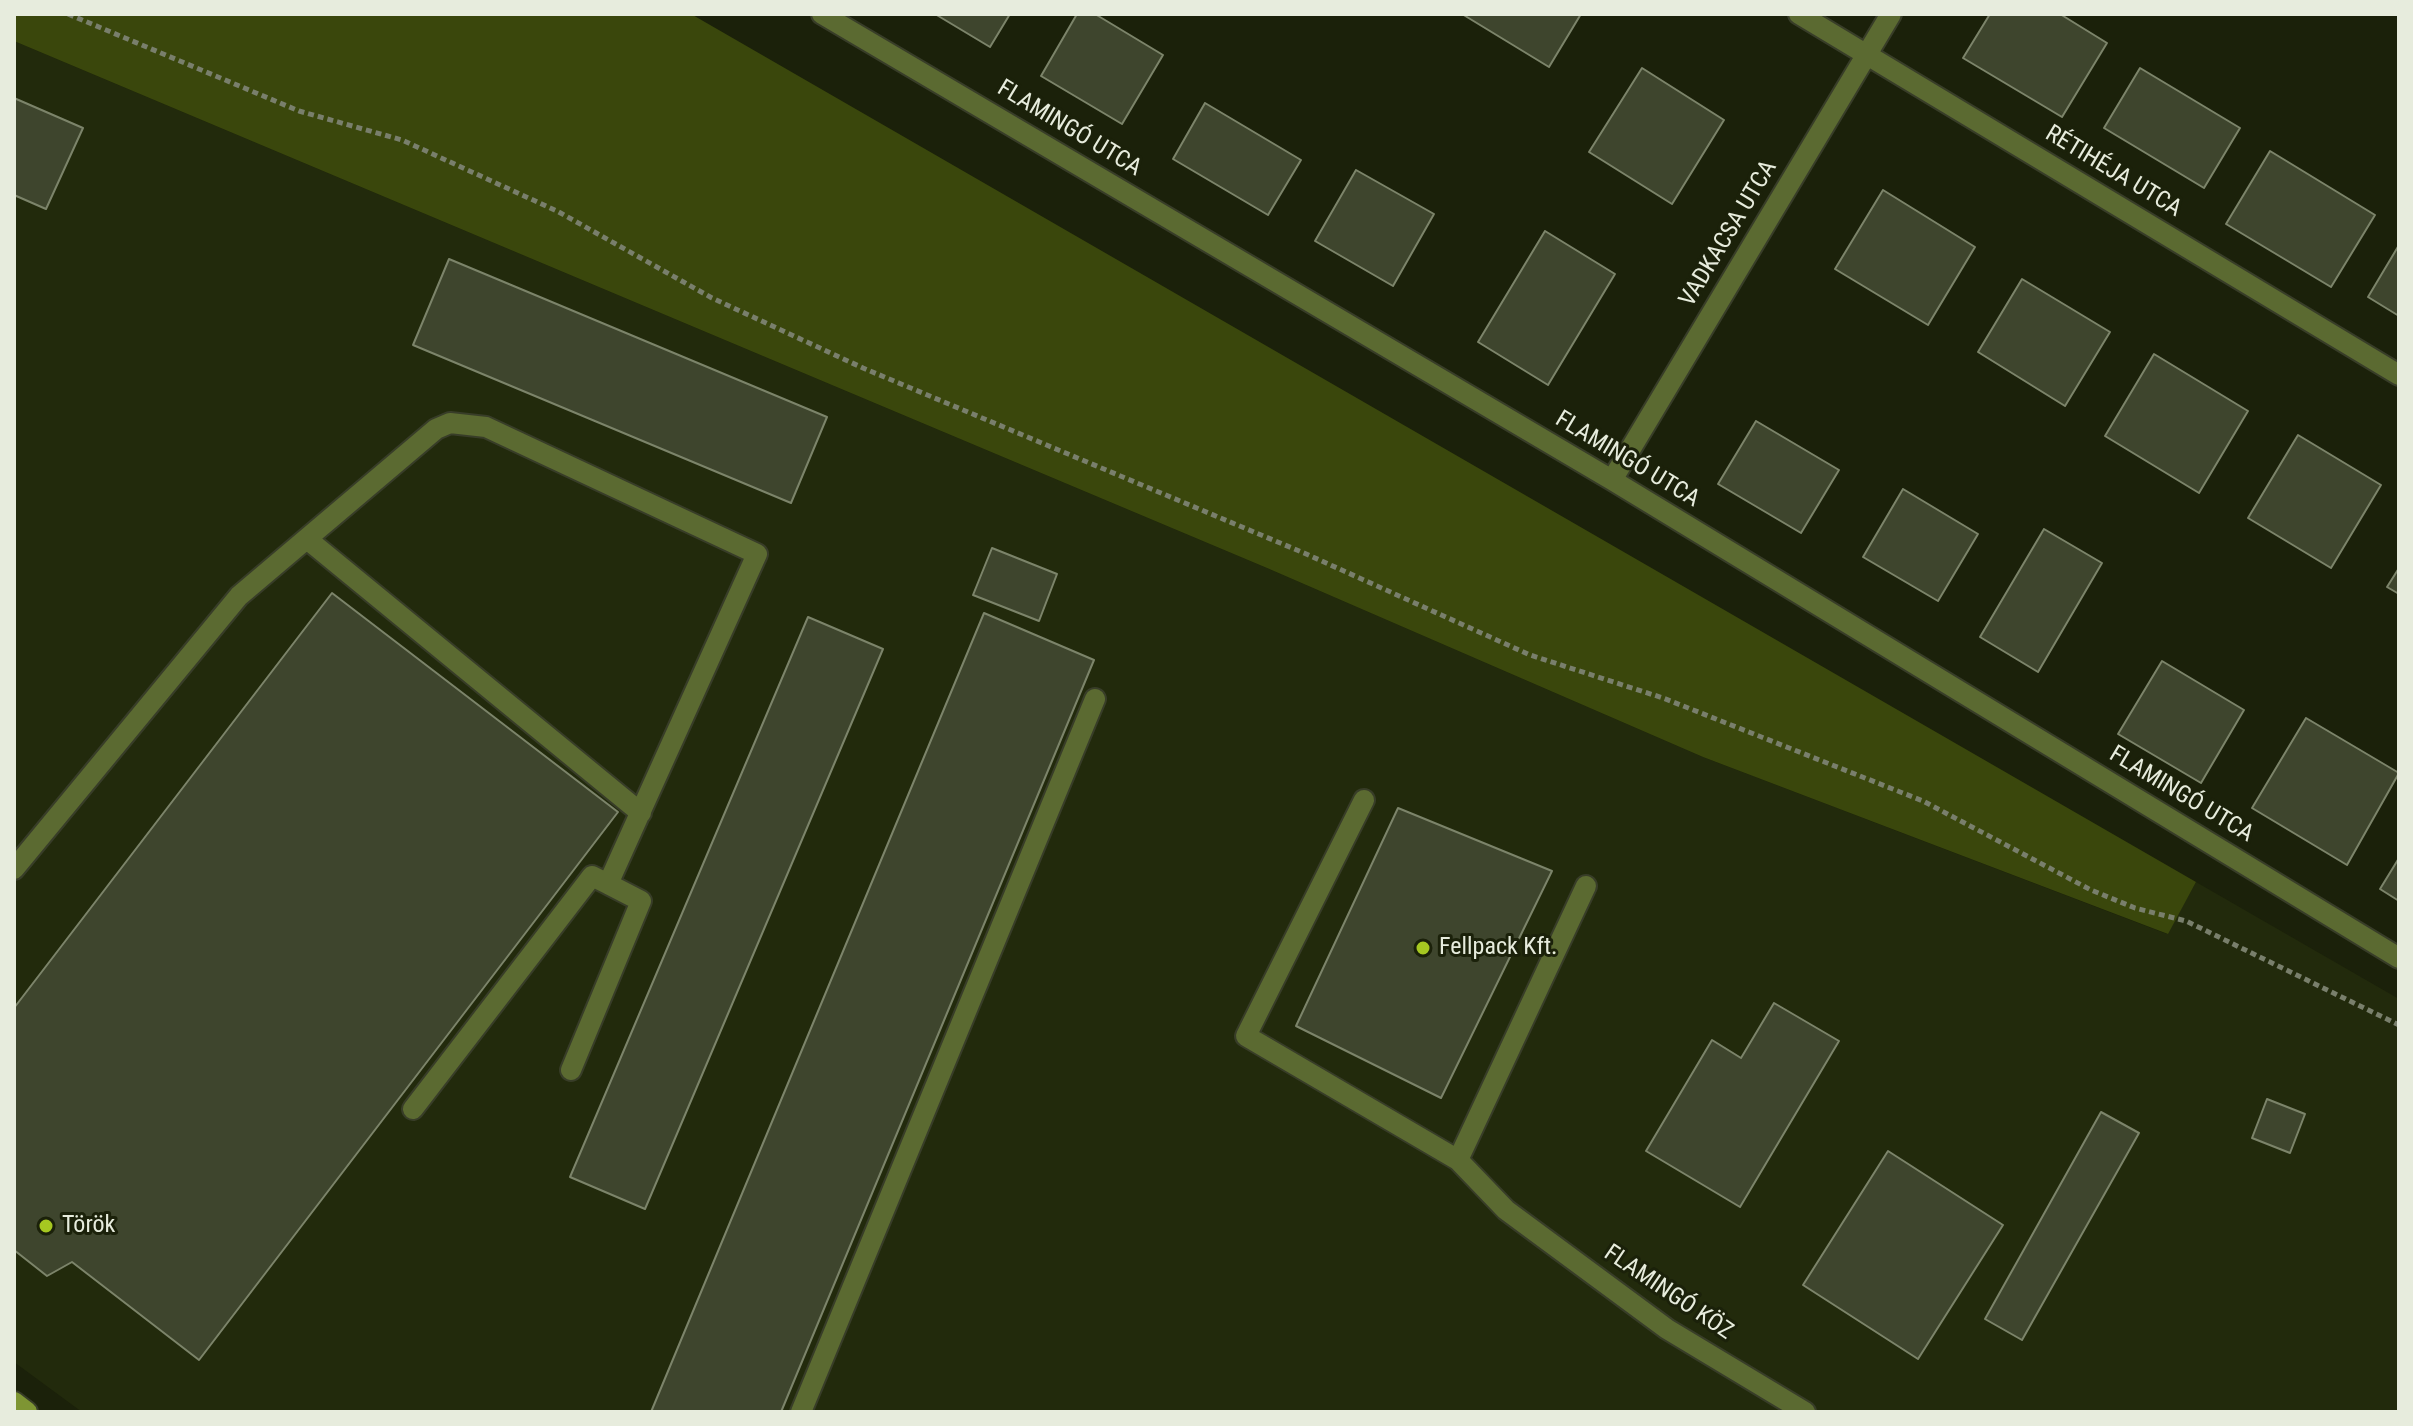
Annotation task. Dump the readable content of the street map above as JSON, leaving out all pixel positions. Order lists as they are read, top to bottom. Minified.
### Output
{"streets":{"street":["FLAMINGÓ UTCA","RÉTIHÉJA UTCA","VADKACSA UTCA","FLAMINGÓ KÖZ"]},"crossings":[["FLAMINGÓ UTCA","VADKACSA UTCA"],["RÉTIHÉJA UTCA","VADKACSA UTCA"]],"places":["Fellpack Kft.","Török"]}
